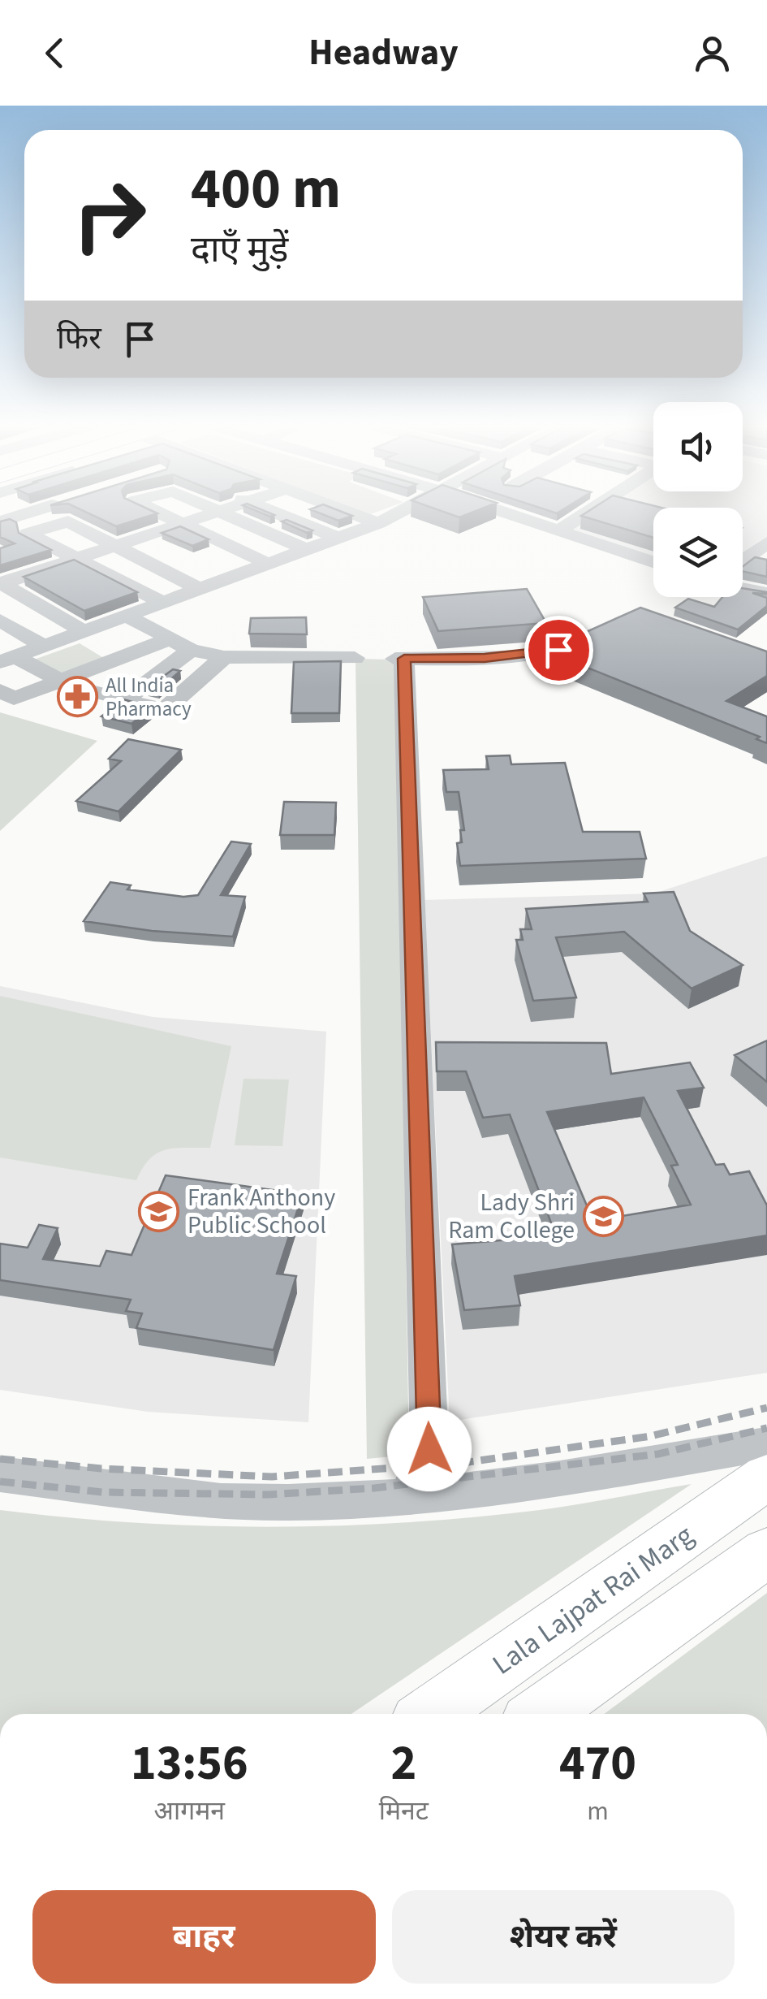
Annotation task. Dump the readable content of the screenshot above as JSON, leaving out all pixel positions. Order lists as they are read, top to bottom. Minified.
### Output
{"streets":{"main road":["Lala Lajpat Rai Marg"]},"places":{"pharmacy":["All India Pharmacy"],"school or university":["Frank Anthony Public School","Lady Shri Ram College"]},"page":{"header":"Headway","turn":["400 m","दाएँ मुड़ें"],"then":"फिर","eta":["13:56","आगमन","2","मिनट","470","m"],"buttons":["बाहर","शेयर करें"]}}
